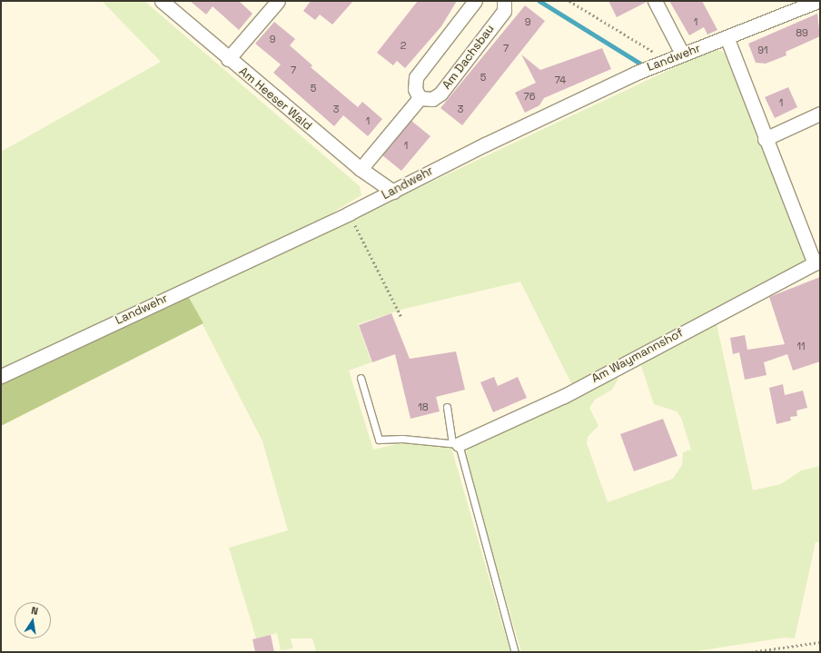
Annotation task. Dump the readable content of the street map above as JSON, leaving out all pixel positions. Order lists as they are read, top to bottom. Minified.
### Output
{"streets":{"street":["Am Dachsbau","Landwehr","Am Heeser Wald","Am Waymannshof"]},"crossings":[["Landwehr","Am Heeser Wald"],["Landwehr","Am Waymannshof"]],"house_numbers":["9","1","89","9","2","7","91","7","5","74","5","76","1","3","3","1","1","11","18"],"north":"top"}
